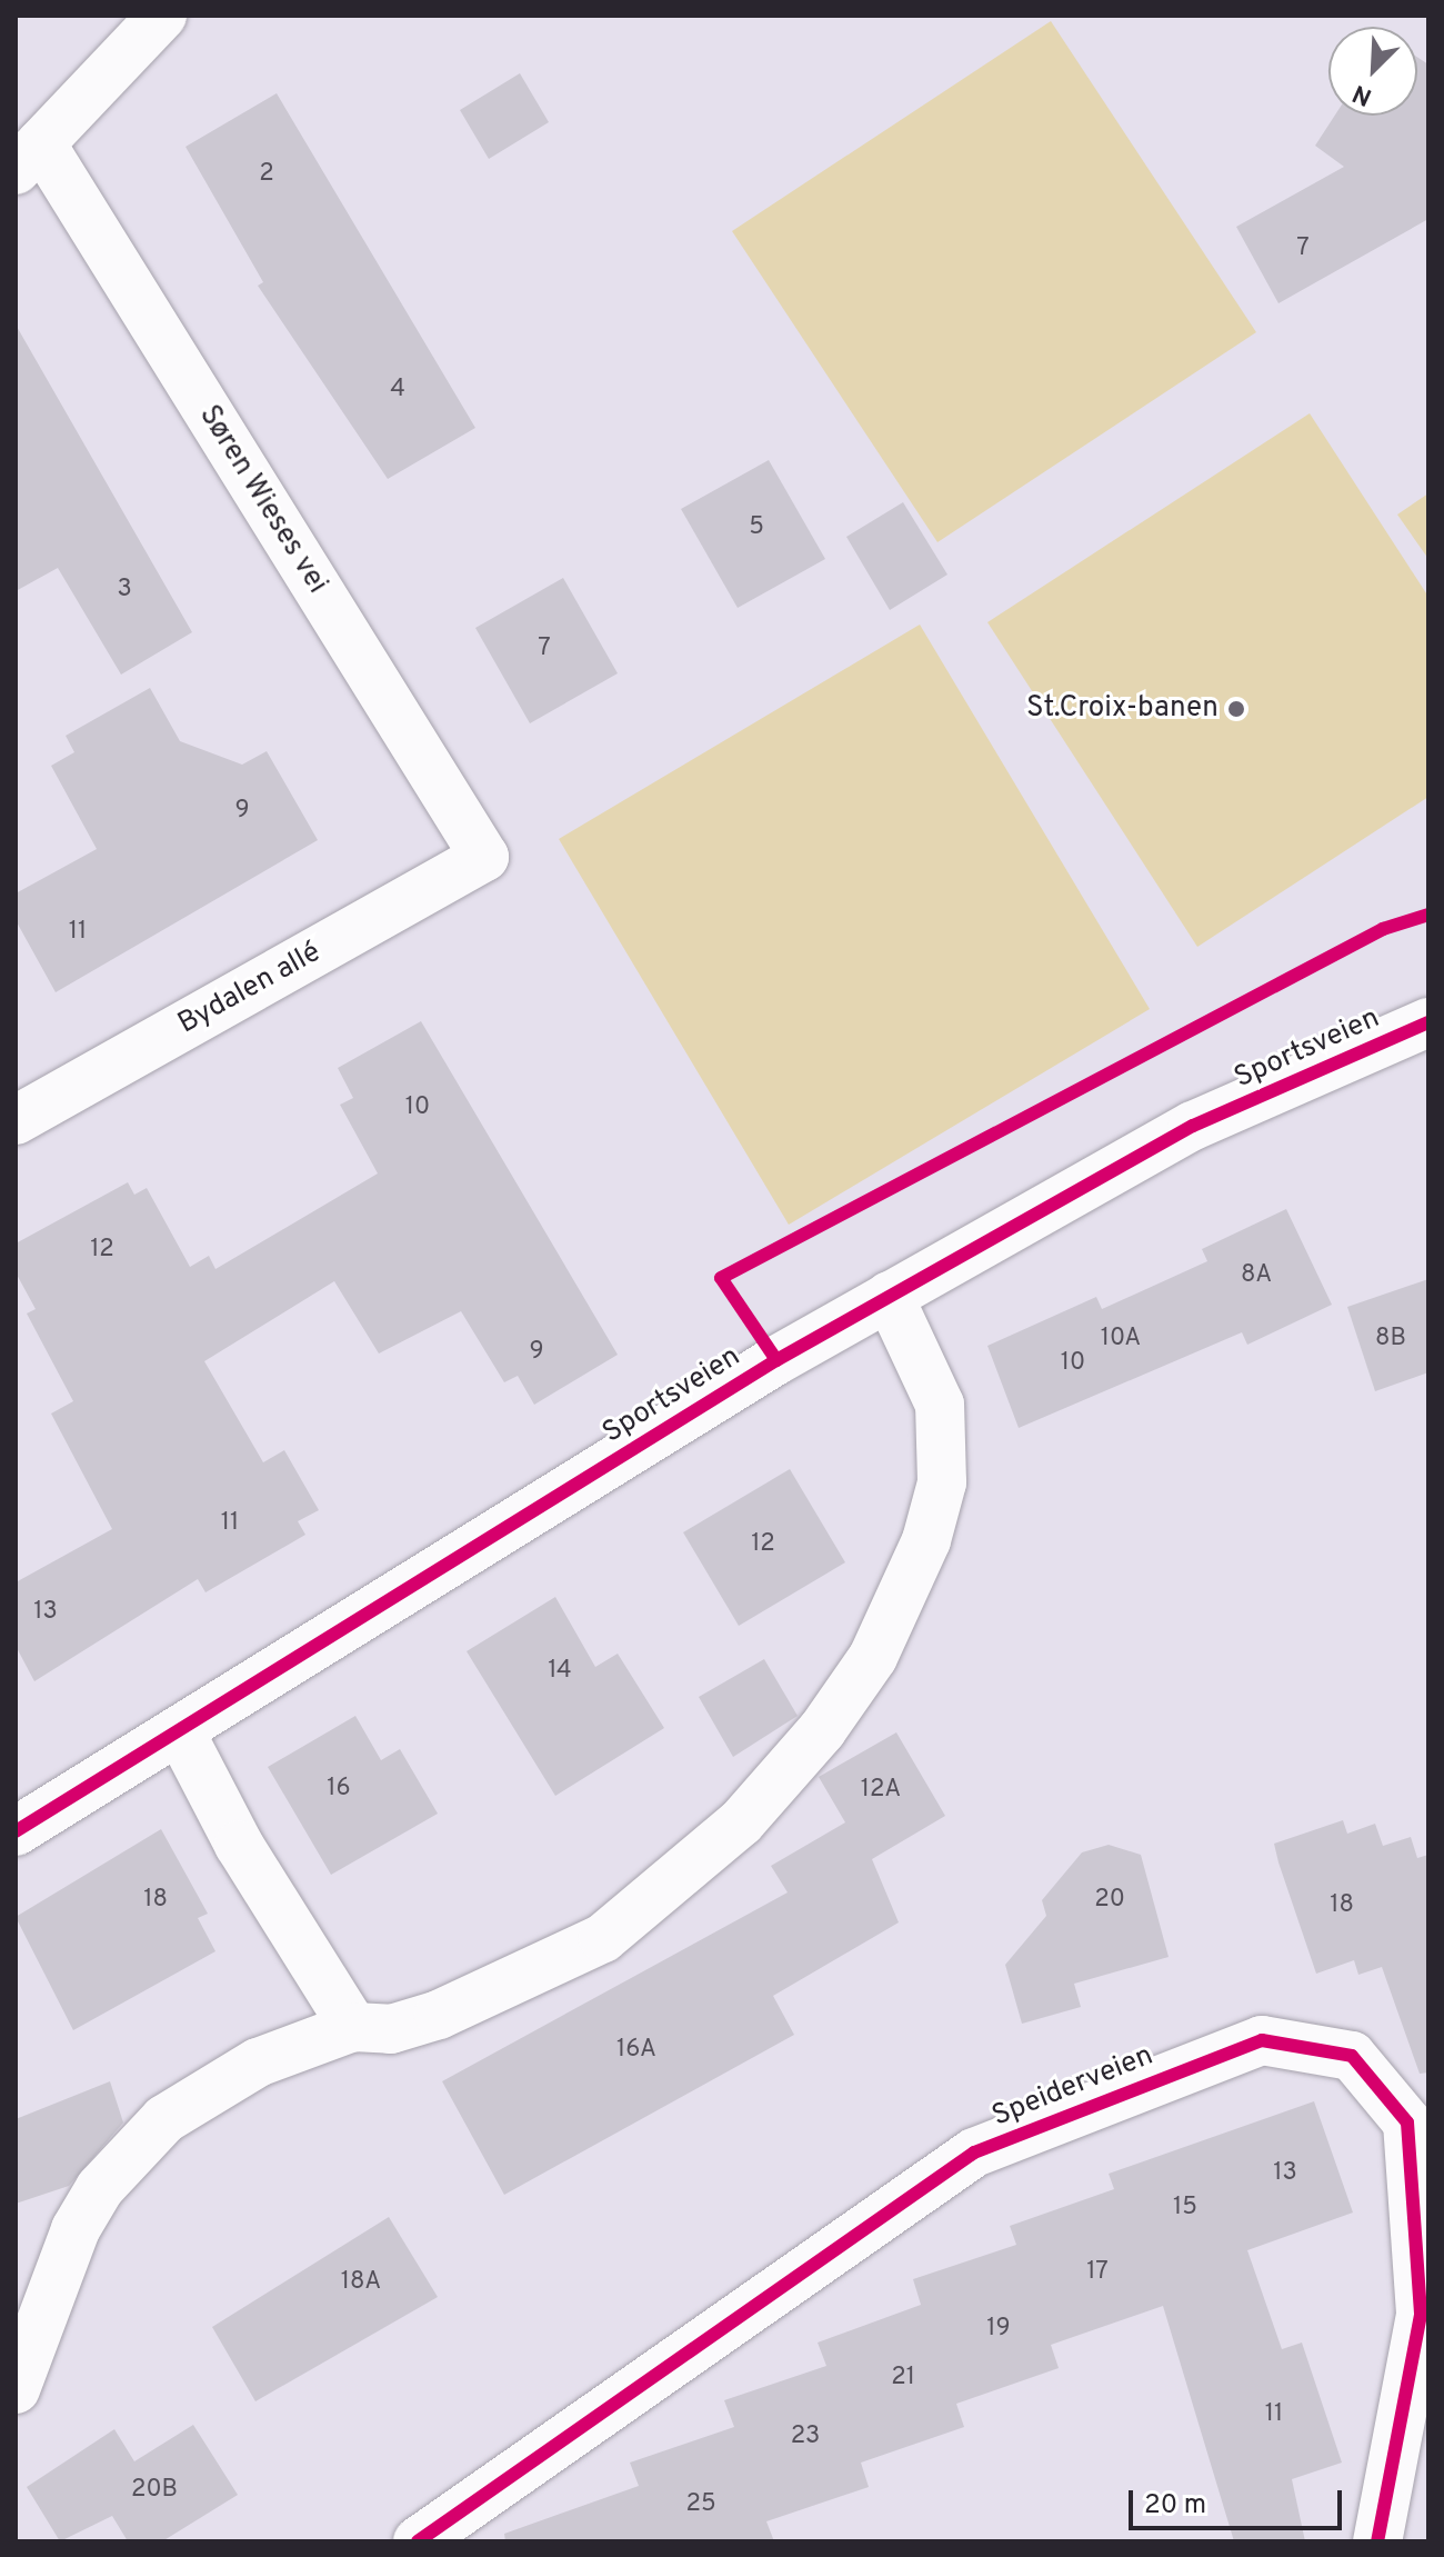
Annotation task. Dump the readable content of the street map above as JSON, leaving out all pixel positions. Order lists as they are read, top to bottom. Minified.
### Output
{"streets":{"street":["Søren Wieses vei","Bydalen allé","Sportsveien","Speiderveien"]},"crossings":[["Søren Wieses vei","Bydalen allé"]],"places":["St.Croix-banen"],"house_numbers":["2","7","4","5","3","7","9","11","10","12","8A","10A","8B","9","10","11","12","13","14","16","12A","18","20","18","16A","13","15","17","18A","19","21","11","23","20B","25"],"scale_bar":"20 m","north":"bottom left"}
